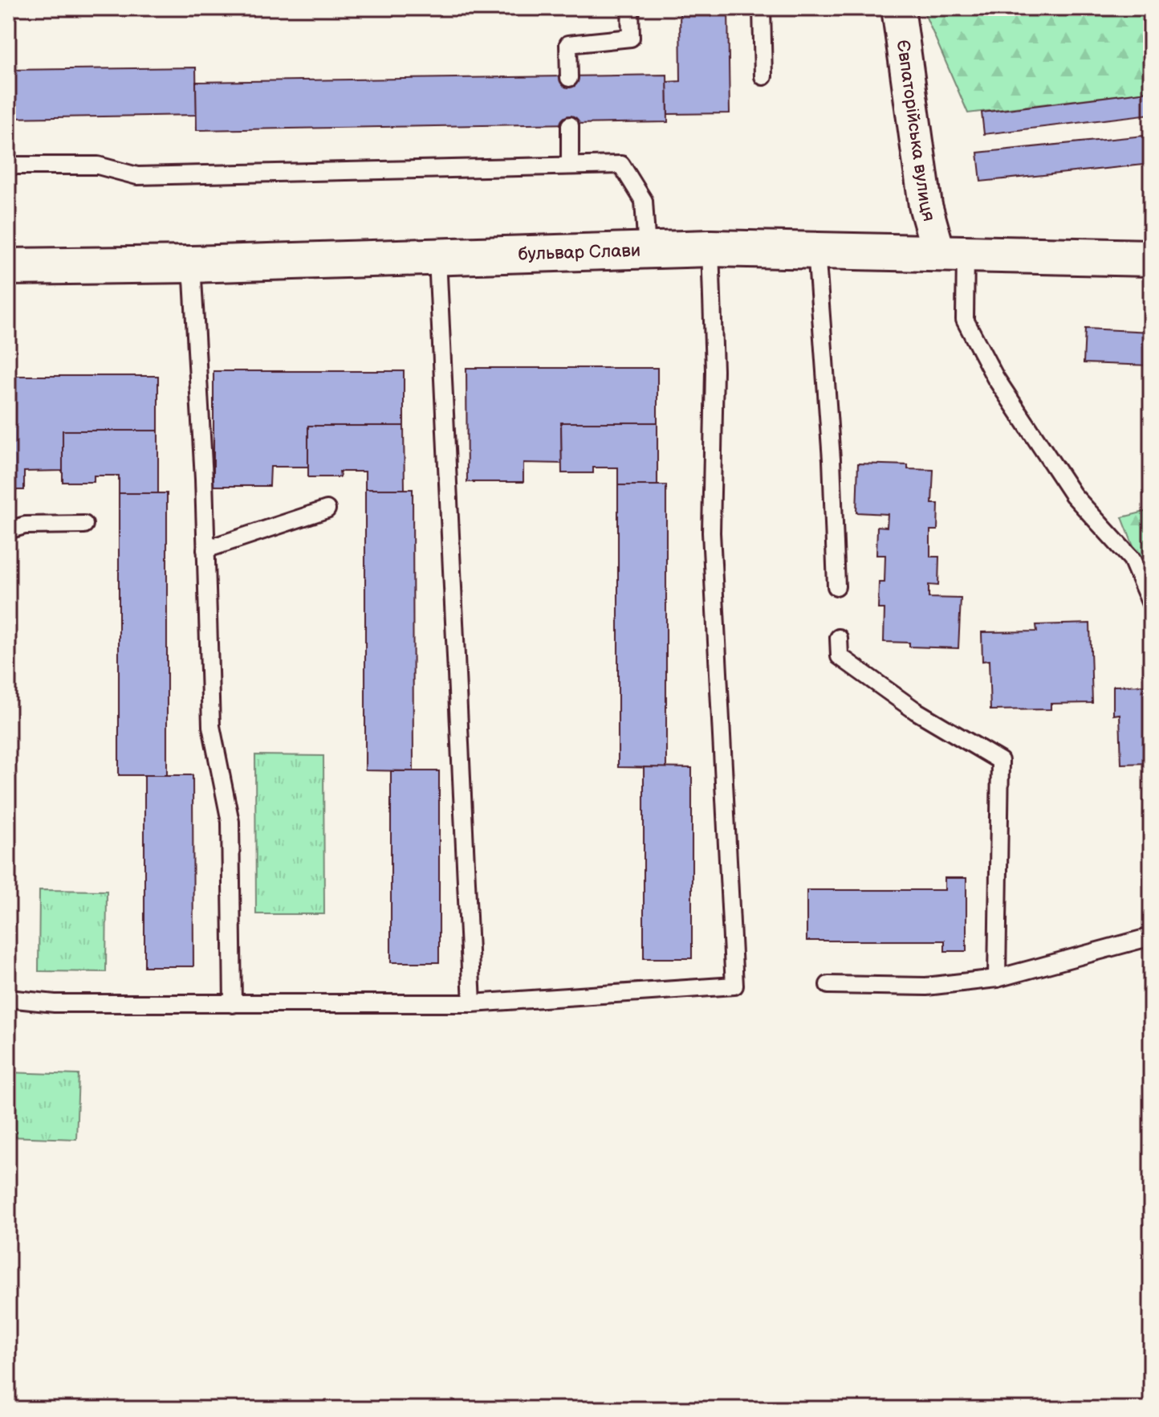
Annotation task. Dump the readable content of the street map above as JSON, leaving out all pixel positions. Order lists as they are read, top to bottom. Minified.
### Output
{"streets":{"street":["Євпаторійська вулиця","бульвар Слави"]},"crossings":[["Євпаторійська вулиця","бульвар Слави"]]}
